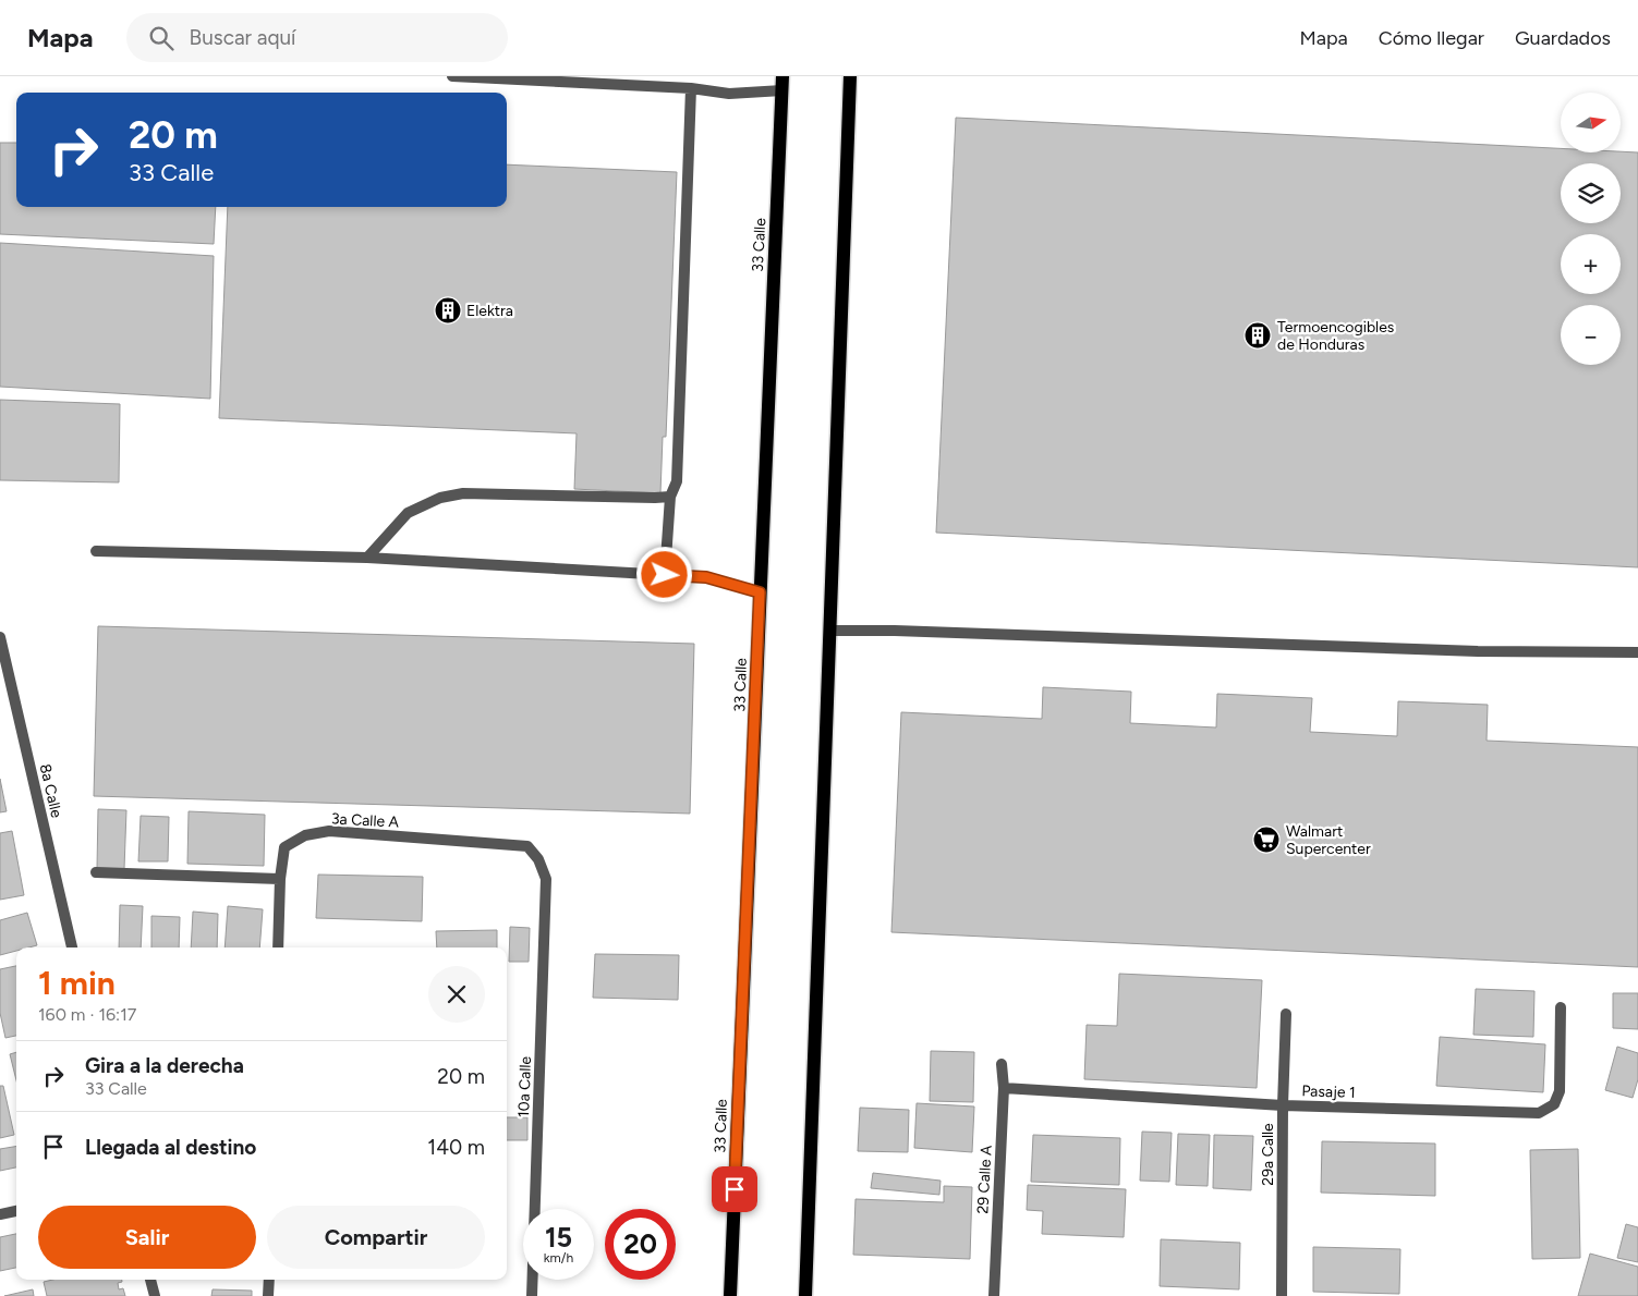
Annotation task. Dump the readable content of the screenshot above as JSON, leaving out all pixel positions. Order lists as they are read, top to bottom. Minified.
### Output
{"streets":{"main road":["33 Calle"],"street":["8a Calle","3a Calle A","10a Calle","Pasaje 1","29a Calle","29 Calle A"]},"crossings":[["3a Calle A","10a Calle"],["Pasaje 1","29a Calle"],["Pasaje 1","29 Calle A"]],"places":{"building":["Elektra","Termoencogibles de Honduras"],"supermarket":["Walmart Supercenter"]},"north":"right","page":{"header":"Mapa","search":"Buscar aquí","nav":["Mapa","Cómo llegar","Guardados"],"map_buttons":["+","−"],"turn":["20 m","33 Calle"],"heading":["1 min","160 m · 16:17"],"list":[{"name":"Gira a la derecha","note":"33 Calle","value":"20 m"},{"name":"Llegada al destino","value":"140 m"}],"buttons":["Salir","Compartir"],"speed":"15 km/h","limit":"20"}}
